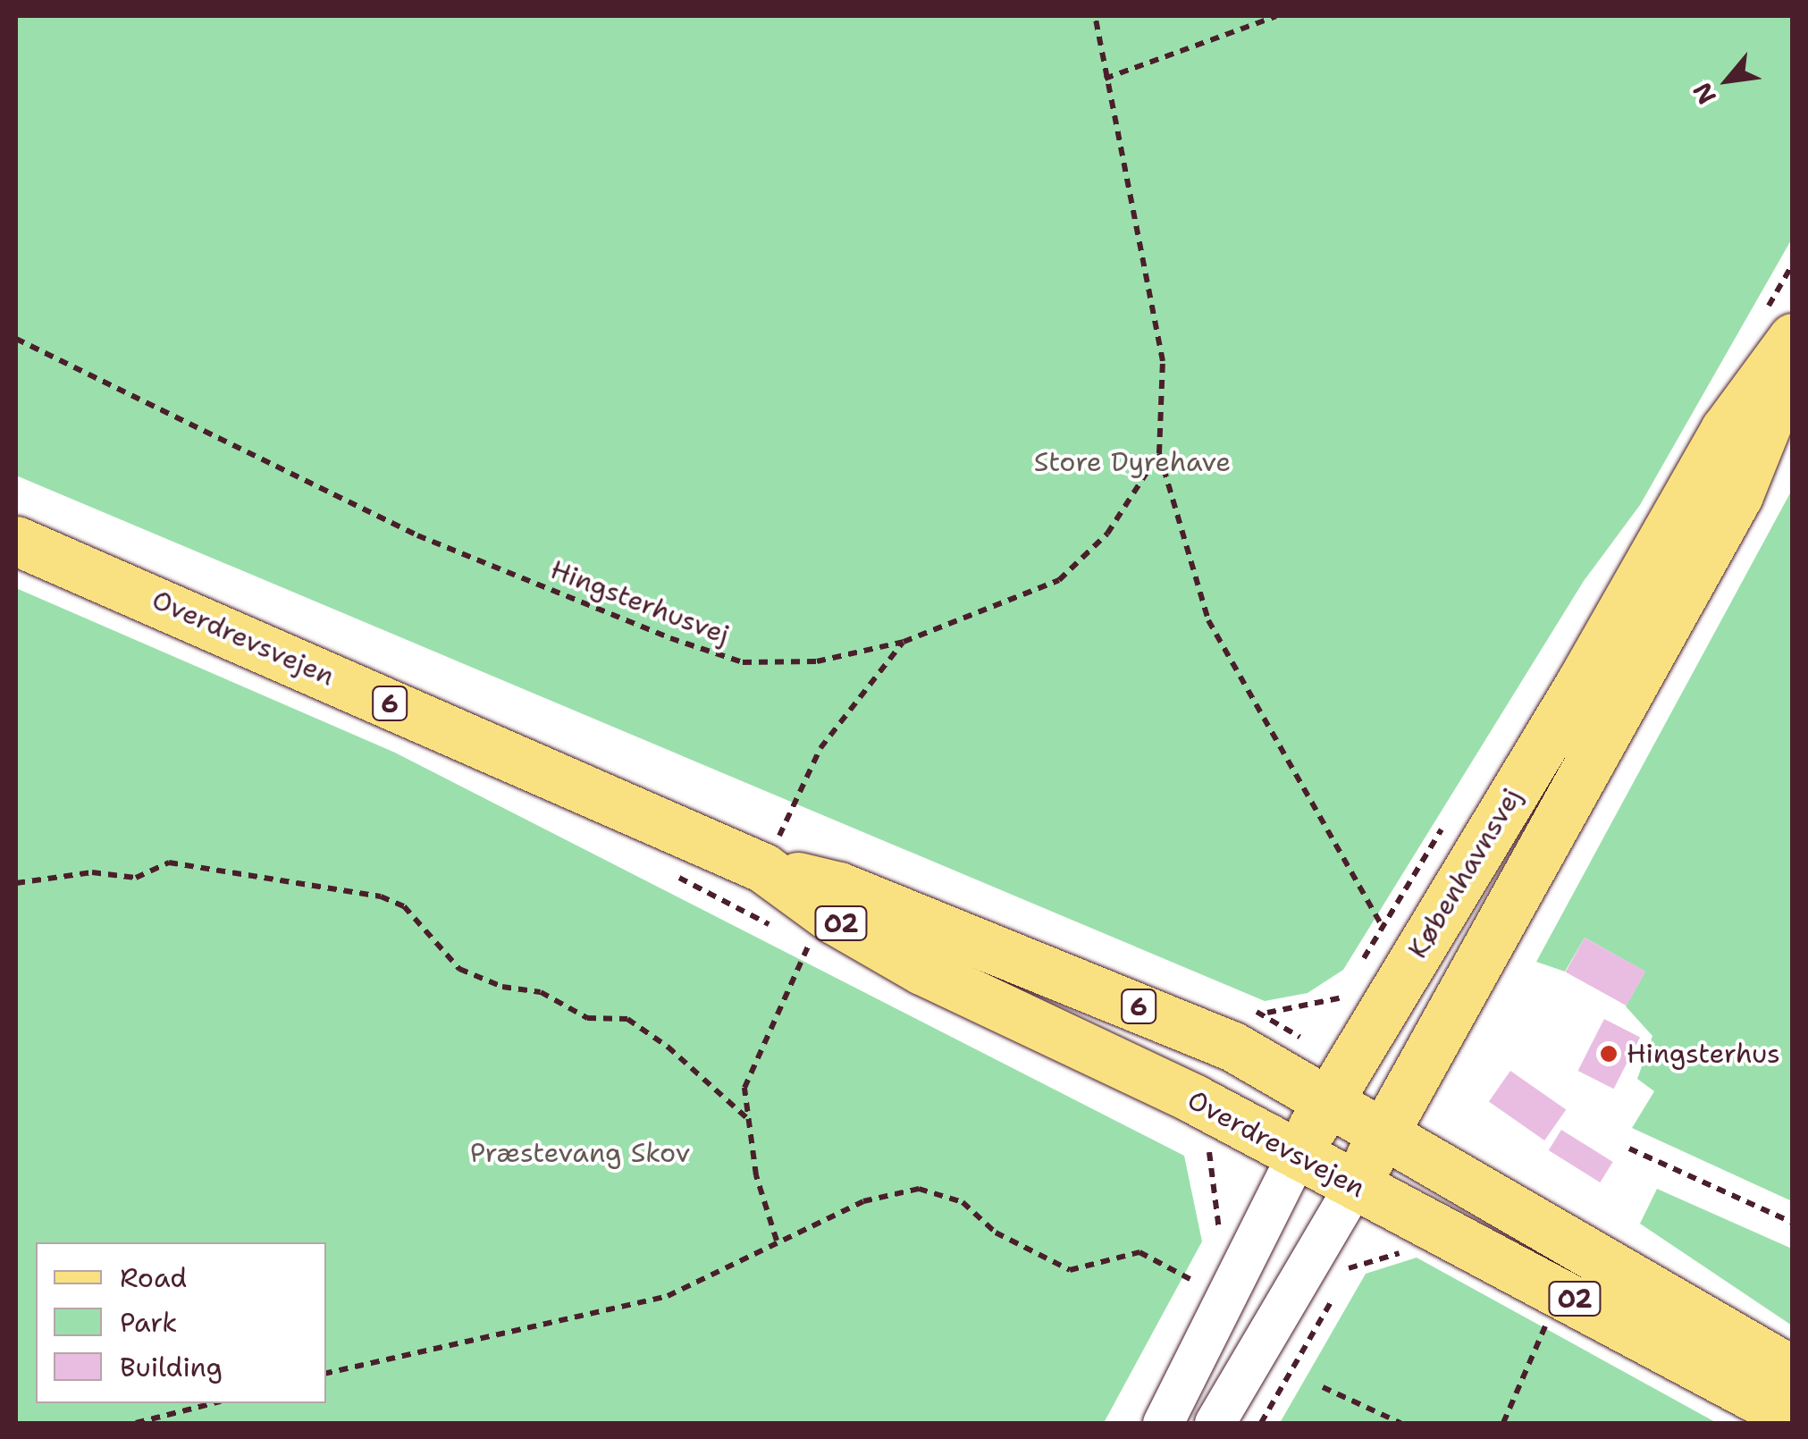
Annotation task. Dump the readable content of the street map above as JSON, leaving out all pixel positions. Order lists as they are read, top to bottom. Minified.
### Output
{"streets":{"main road":["Overdrevsvejen","6","Københavnsvej","O2"],"path":["Hingsterhusvej"]},"crossings":[["Overdrevsvejen","Københavnsvej"]],"parks":["Store Dyrehave","Præstevang Skov"],"places":["Hingsterhus"],"legend":["Road","Park","Building"],"north":"bottom left"}
